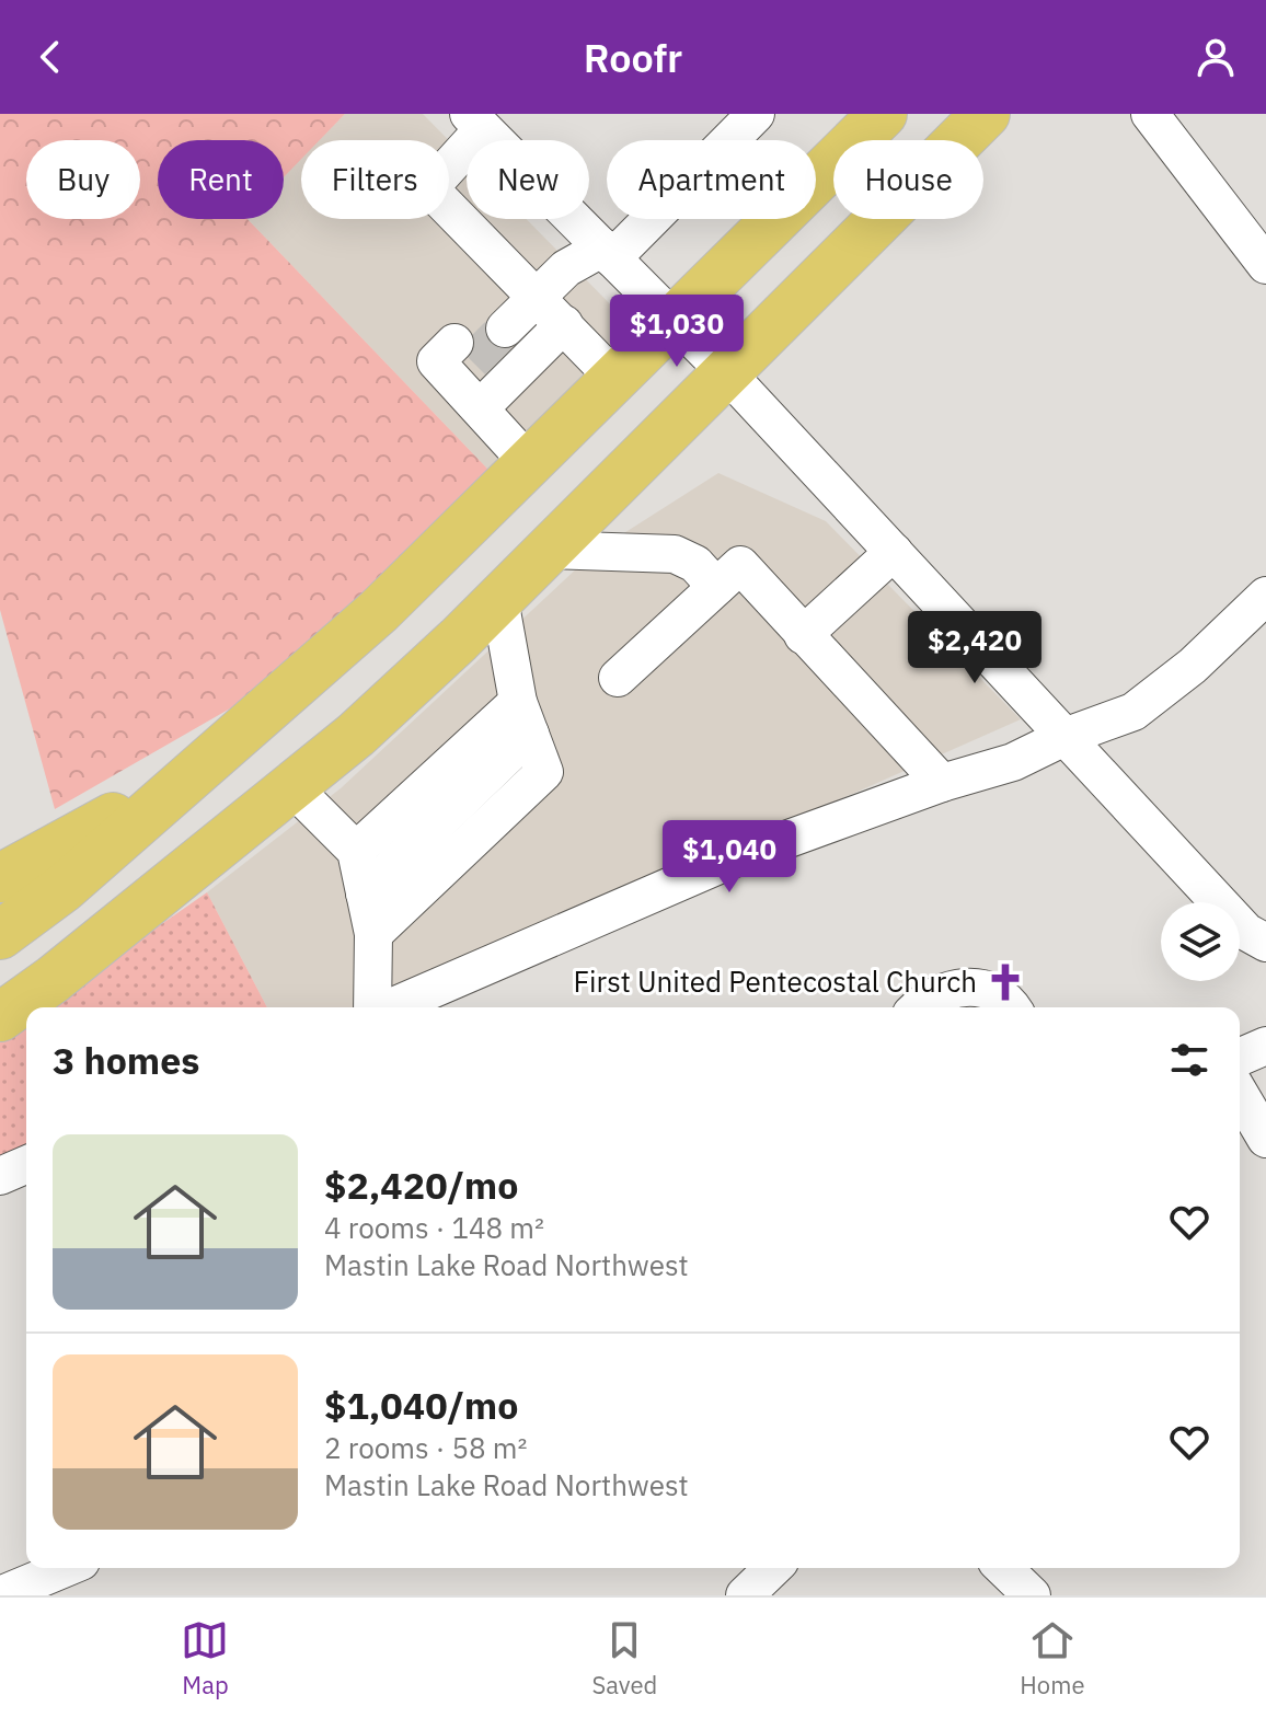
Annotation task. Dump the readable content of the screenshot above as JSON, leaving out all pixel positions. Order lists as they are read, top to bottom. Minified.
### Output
{"places":{"church":["First United Pentecostal Church"]},"page":{"header":"Roofr","chip":["Buy","Rent","Filters","New","Apartment","House"],"price":["$1,030","$2,420","$1,040"],"heading":"3 homes","list":[{"name":"$2,420/mo","note":"4 rooms · 148 m² · Mastin Lake Road Northwest"},{"name":"$1,040/mo","note":"2 rooms · 58 m² · Mastin Lake Road Northwest"}],"tabs":["Map","Saved","Home"]}}
